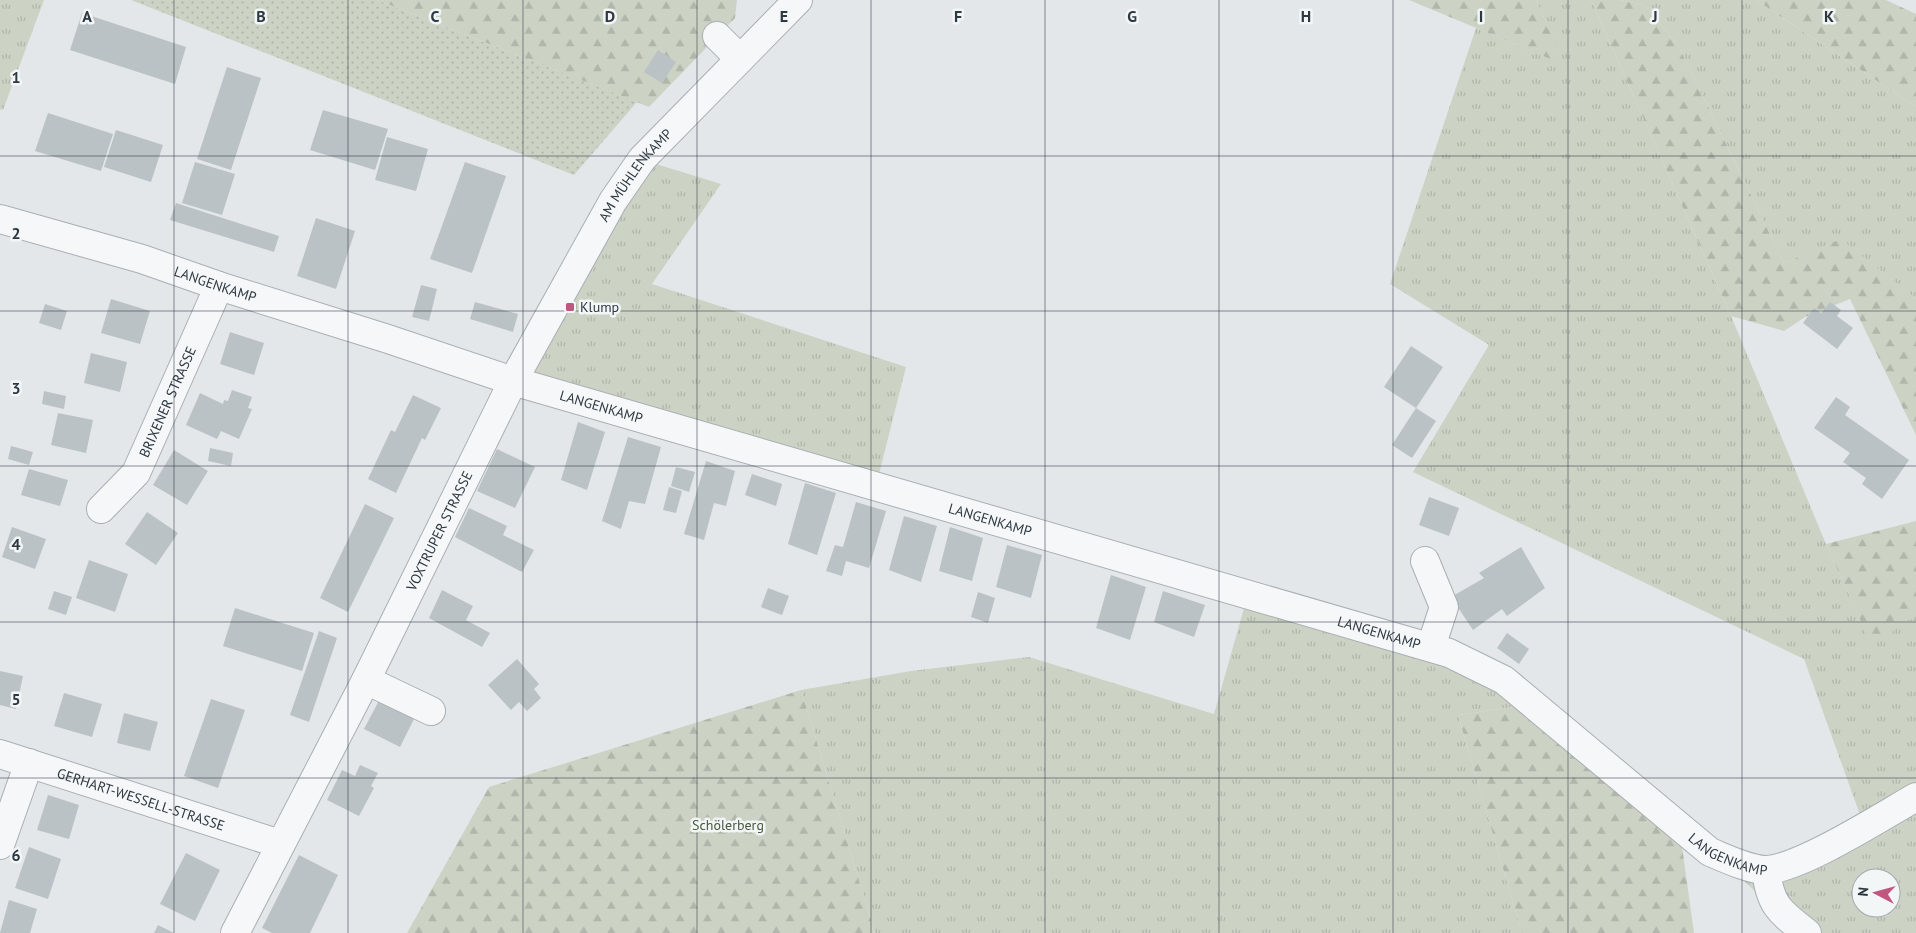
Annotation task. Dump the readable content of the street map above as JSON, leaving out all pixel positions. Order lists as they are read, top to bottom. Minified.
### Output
{"streets":{"street":["AM MÜHLENKAMP","LANGENKAMP","BRIXENER STRASSE","VOXTRUPER STRASSE","GERHART-WESSELL-STRASSE"]},"crossings":[["AM MÜHLENKAMP","LANGENKAMP"],["AM MÜHLENKAMP","VOXTRUPER STRASSE"],["LANGENKAMP","BRIXENER STRASSE"],["LANGENKAMP","VOXTRUPER STRASSE"],["VOXTRUPER STRASSE","GERHART-WESSELL-STRASSE"]],"parks":["Schölerberg"],"places":{"transit":["Klump"]},"north":"left","grid":{"columns":["A","B","C","D","E","F","G","H","I","J","K"],"rows":["1","2","3","4","5","6"]}}
